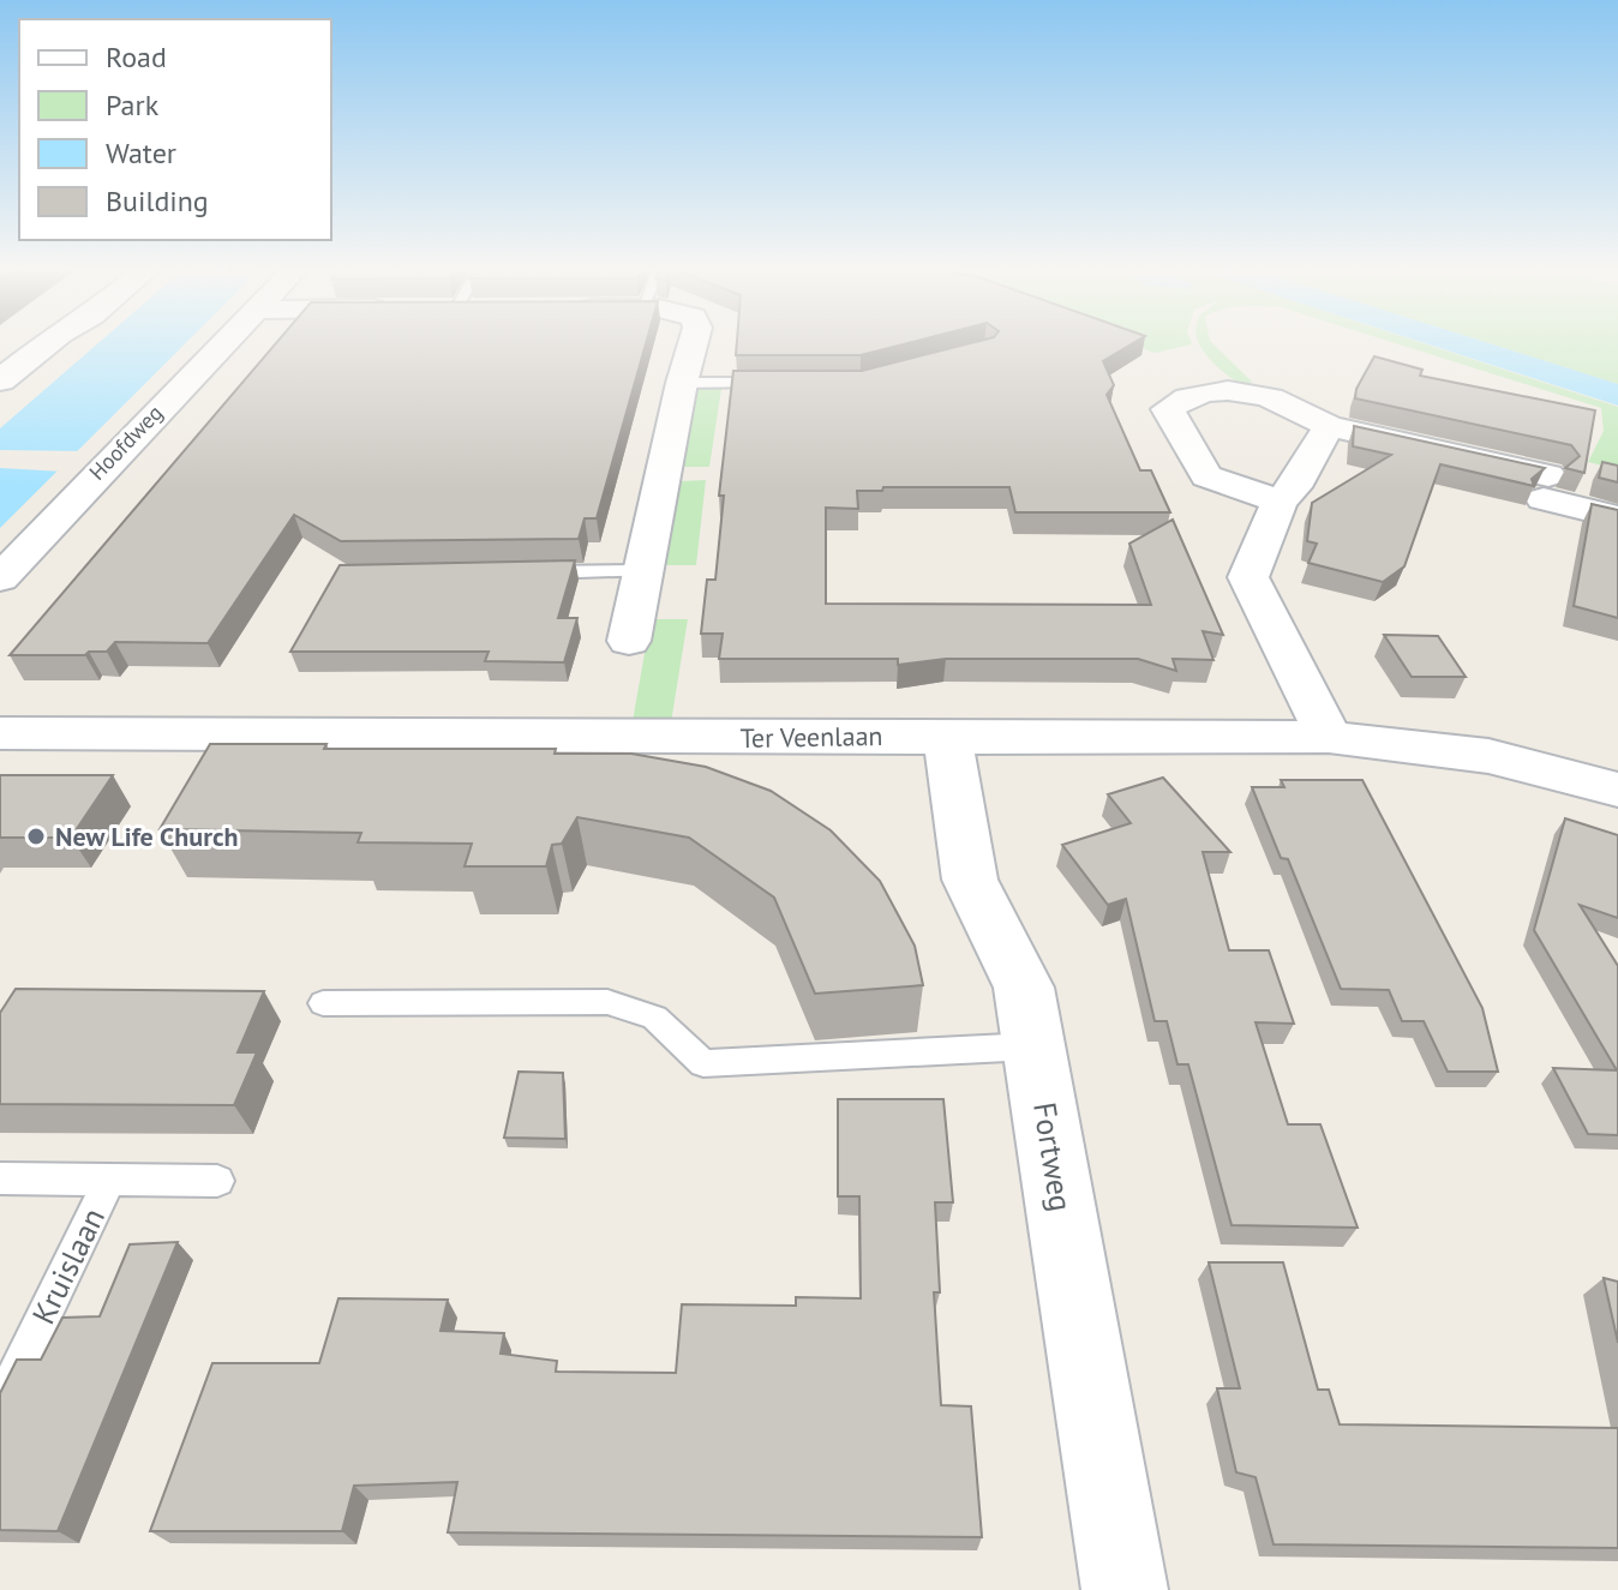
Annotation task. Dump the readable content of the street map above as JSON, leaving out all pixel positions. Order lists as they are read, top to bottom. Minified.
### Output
{"streets":{"street":["Hoofdweg","Ter Veenlaan","Fortweg"],"lane":["Kruislaan"]},"crossings":[["Ter Veenlaan","Fortweg"]],"places":["New Life Church"],"legend":["Road","Park","Water","Building"]}
